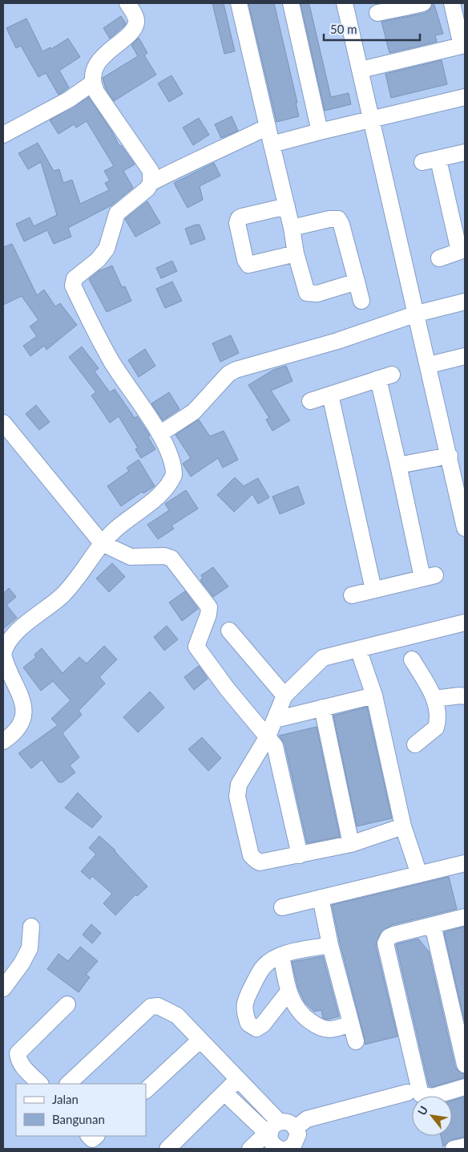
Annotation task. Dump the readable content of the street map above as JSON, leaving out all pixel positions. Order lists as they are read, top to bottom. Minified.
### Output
{"legend":["Jalan","Bangunan"],"scale_bar":"50 m","north":"top left"}
